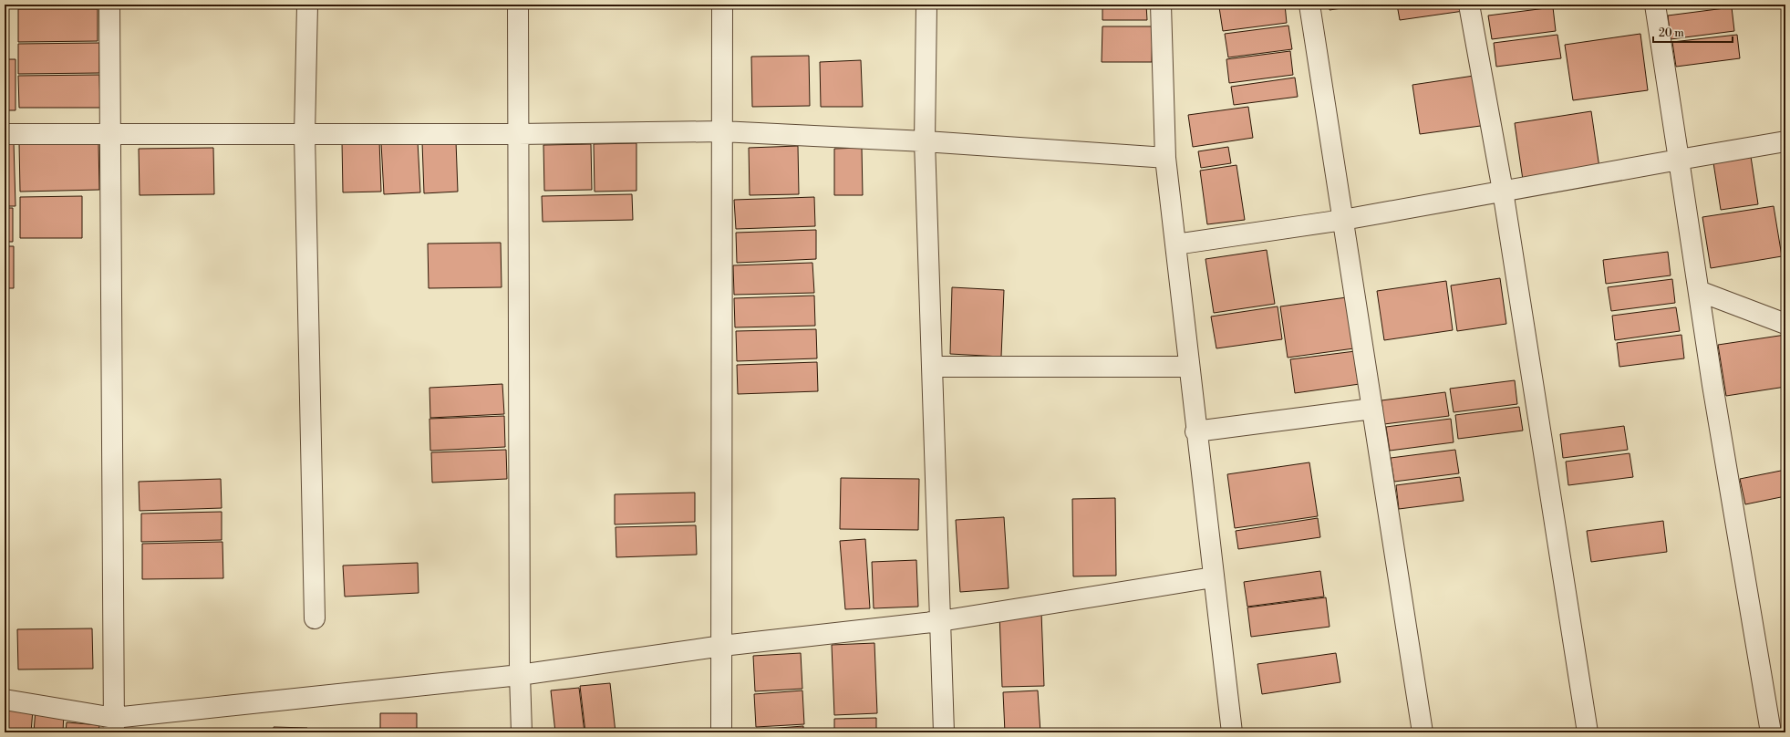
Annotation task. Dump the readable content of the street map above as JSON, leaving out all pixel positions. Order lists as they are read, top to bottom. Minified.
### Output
{"scale_bar":"20 m"}
